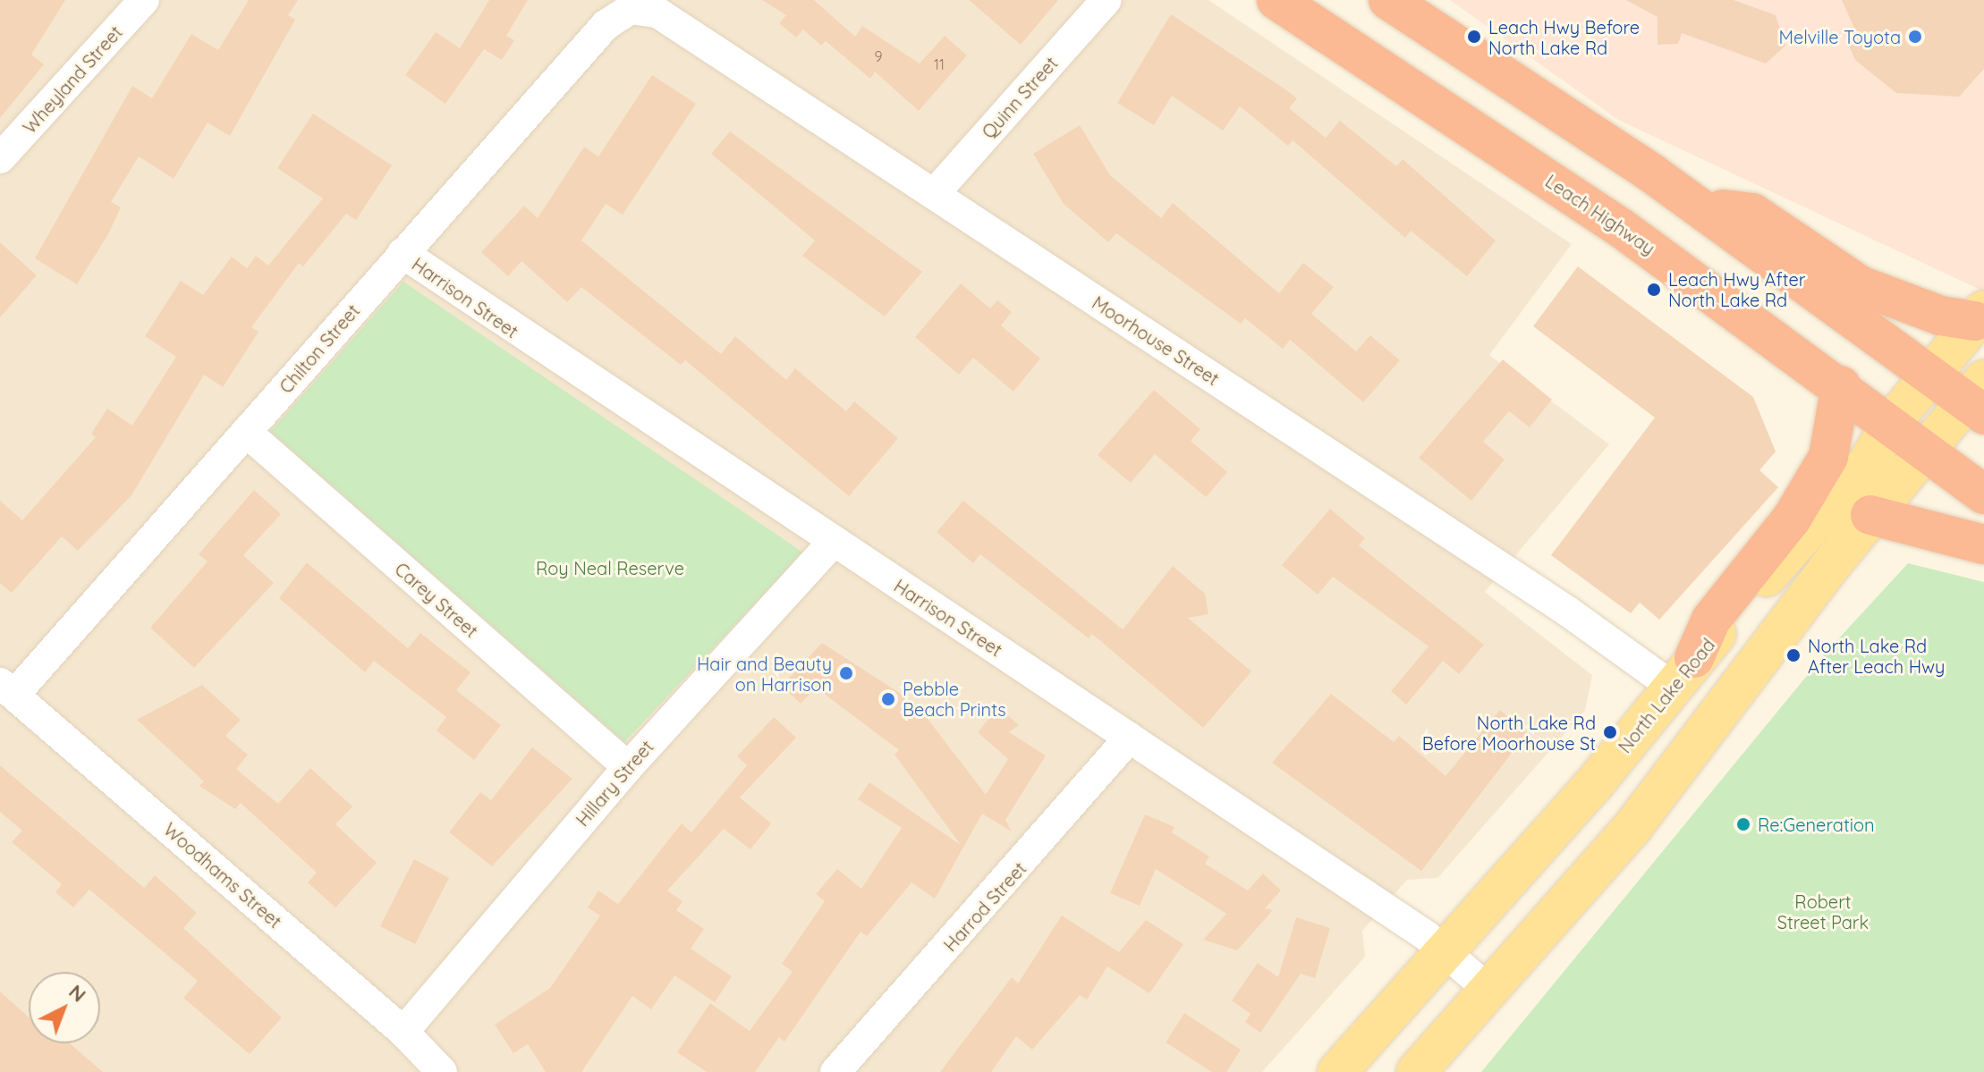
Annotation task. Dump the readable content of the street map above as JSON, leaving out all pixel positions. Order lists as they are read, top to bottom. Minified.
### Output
{"streets":{"highway":["Leach Highway"],"main road":["North Lake Road"],"street":["Wheyland Street","Quinn Street","Harrison Street","Moorhouse Street","Chilton Street","Carey Street","Hillary Street","Woodhams Street","Harrod Street"]},"crossings":[["Quinn Street","Moorhouse Street"],["Leach Highway","North Lake Road"],["Harrison Street","Chilton Street"],["Harrison Street","North Lake Road"],["Harrison Street","Hillary Street"],["Harrison Street","Harrod Street"],["Moorhouse Street","Chilton Street"],["Moorhouse Street","North Lake Road"],["Chilton Street","Carey Street"],["Chilton Street","Woodhams Street"],["Carey Street","Hillary Street"],["Hillary Street","Woodhams Street"]],"parks":["Roy Neal Reserve","Robert Street Park"],"places":["Leach Hwy Before North Lake Rd","Melville Toyota","Leach Hwy After North Lake Rd","North Lake Rd After Leach Hwy","Hair and Beauty on Harrison","Pebble Beach Prints","North Lake Rd Before Moorhouse St","Re:Generation"],"house_numbers":["9","11"],"north":"top right"}
